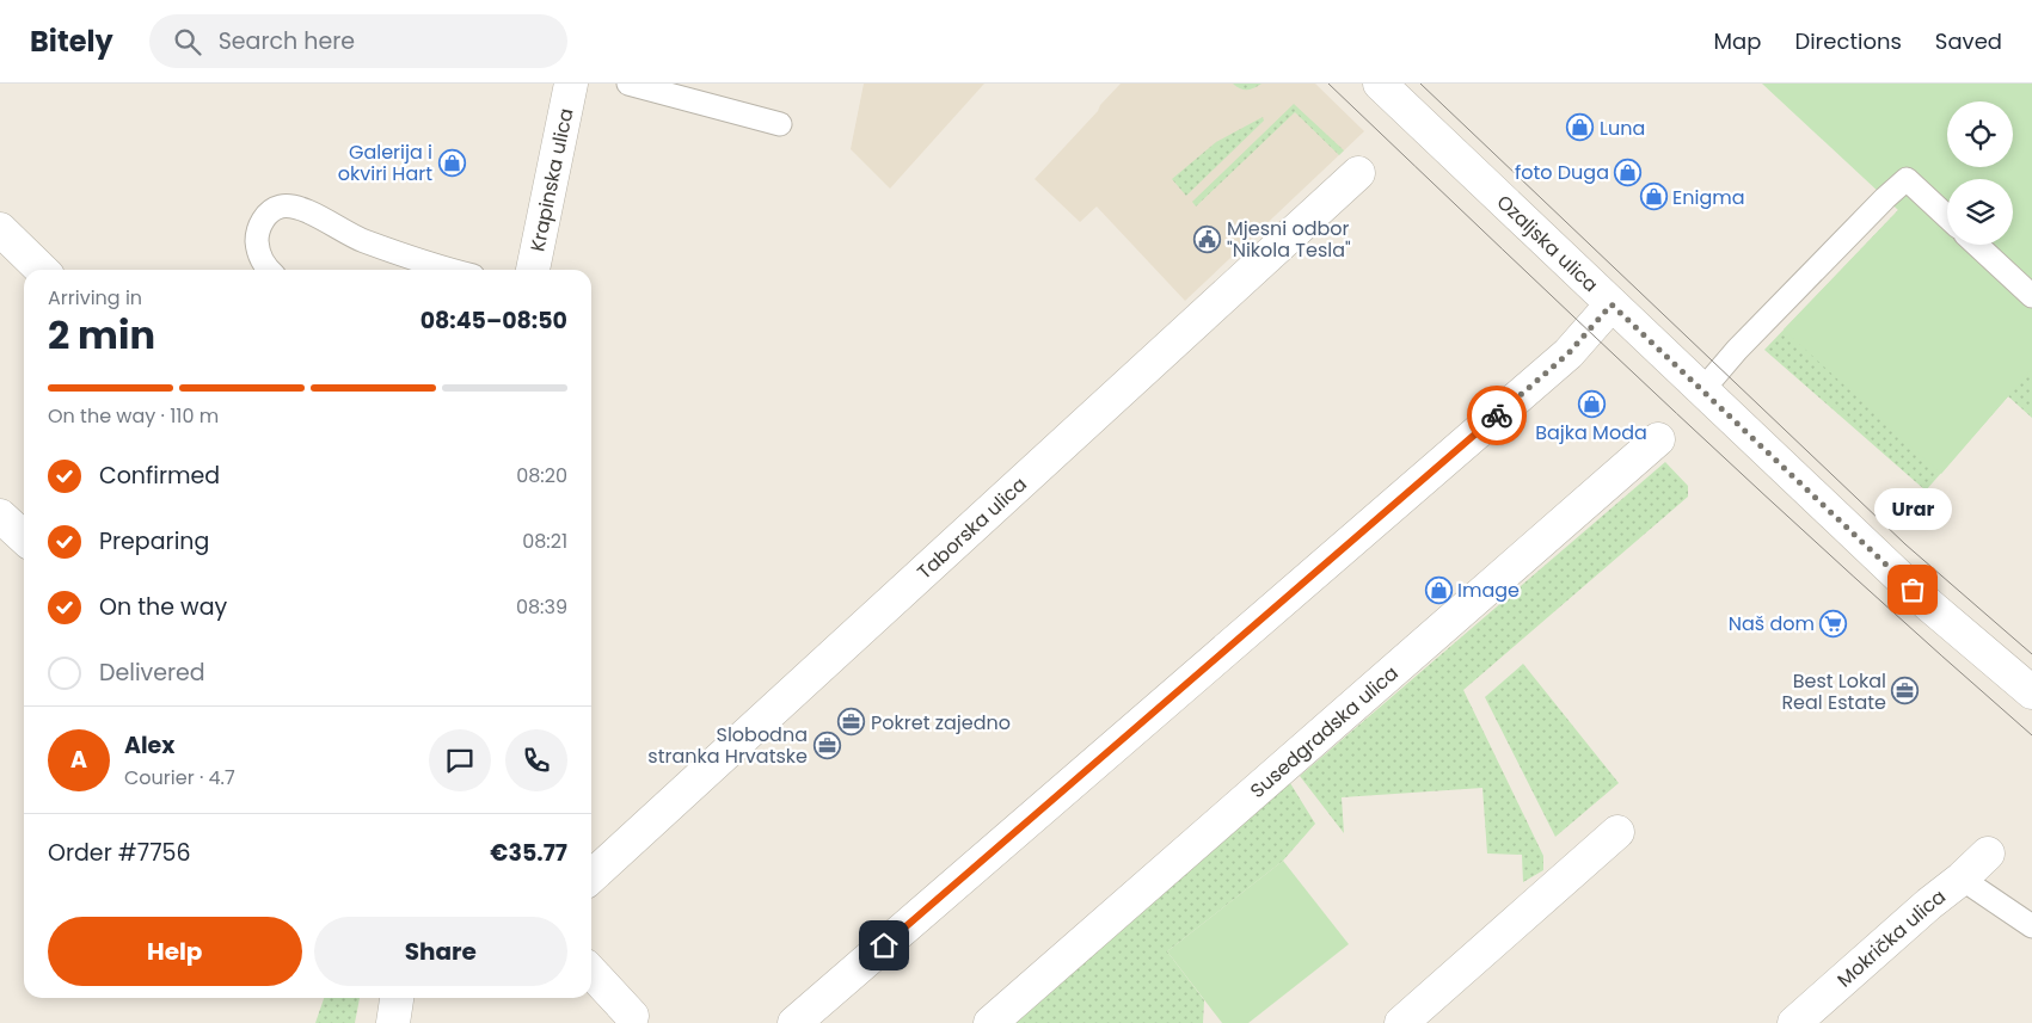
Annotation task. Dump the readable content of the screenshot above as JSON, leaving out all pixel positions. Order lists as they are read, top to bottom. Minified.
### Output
{"streets":{"street":["Krapinska ulica","Ozaljska ulica","Taborska ulica","Susedgradska ulica","Mokrička ulica"]},"places":{"shop":["Luna","Galerija i okviri Hart","foto Duga","Enigma","Bajka Moda","Image"],"public building":["Mjesni odbor \"Nikola Tesla\""],"other":["Urar"],"supermarket":["Naš dom"],"office":["Best Lokal Real Estate","Pokret zajedno","Slobodna stranka Hrvatske"]},"page":{"header":"Bitely","search":"Search here","nav":["Map","Directions","Saved"],"heading":["2 min","Arriving in","08:45–08:50"],"panel":["Alex","Courier · 4.7","Order #7756","€35.77"],"bar":"On the way · 110 m","list":[["Confirmed","08:20"],["Preparing","08:21"],["On the way","08:39"],"Delivered"],"bubble":"Urar","round":"A","buttons":["Help","Share"]}}
